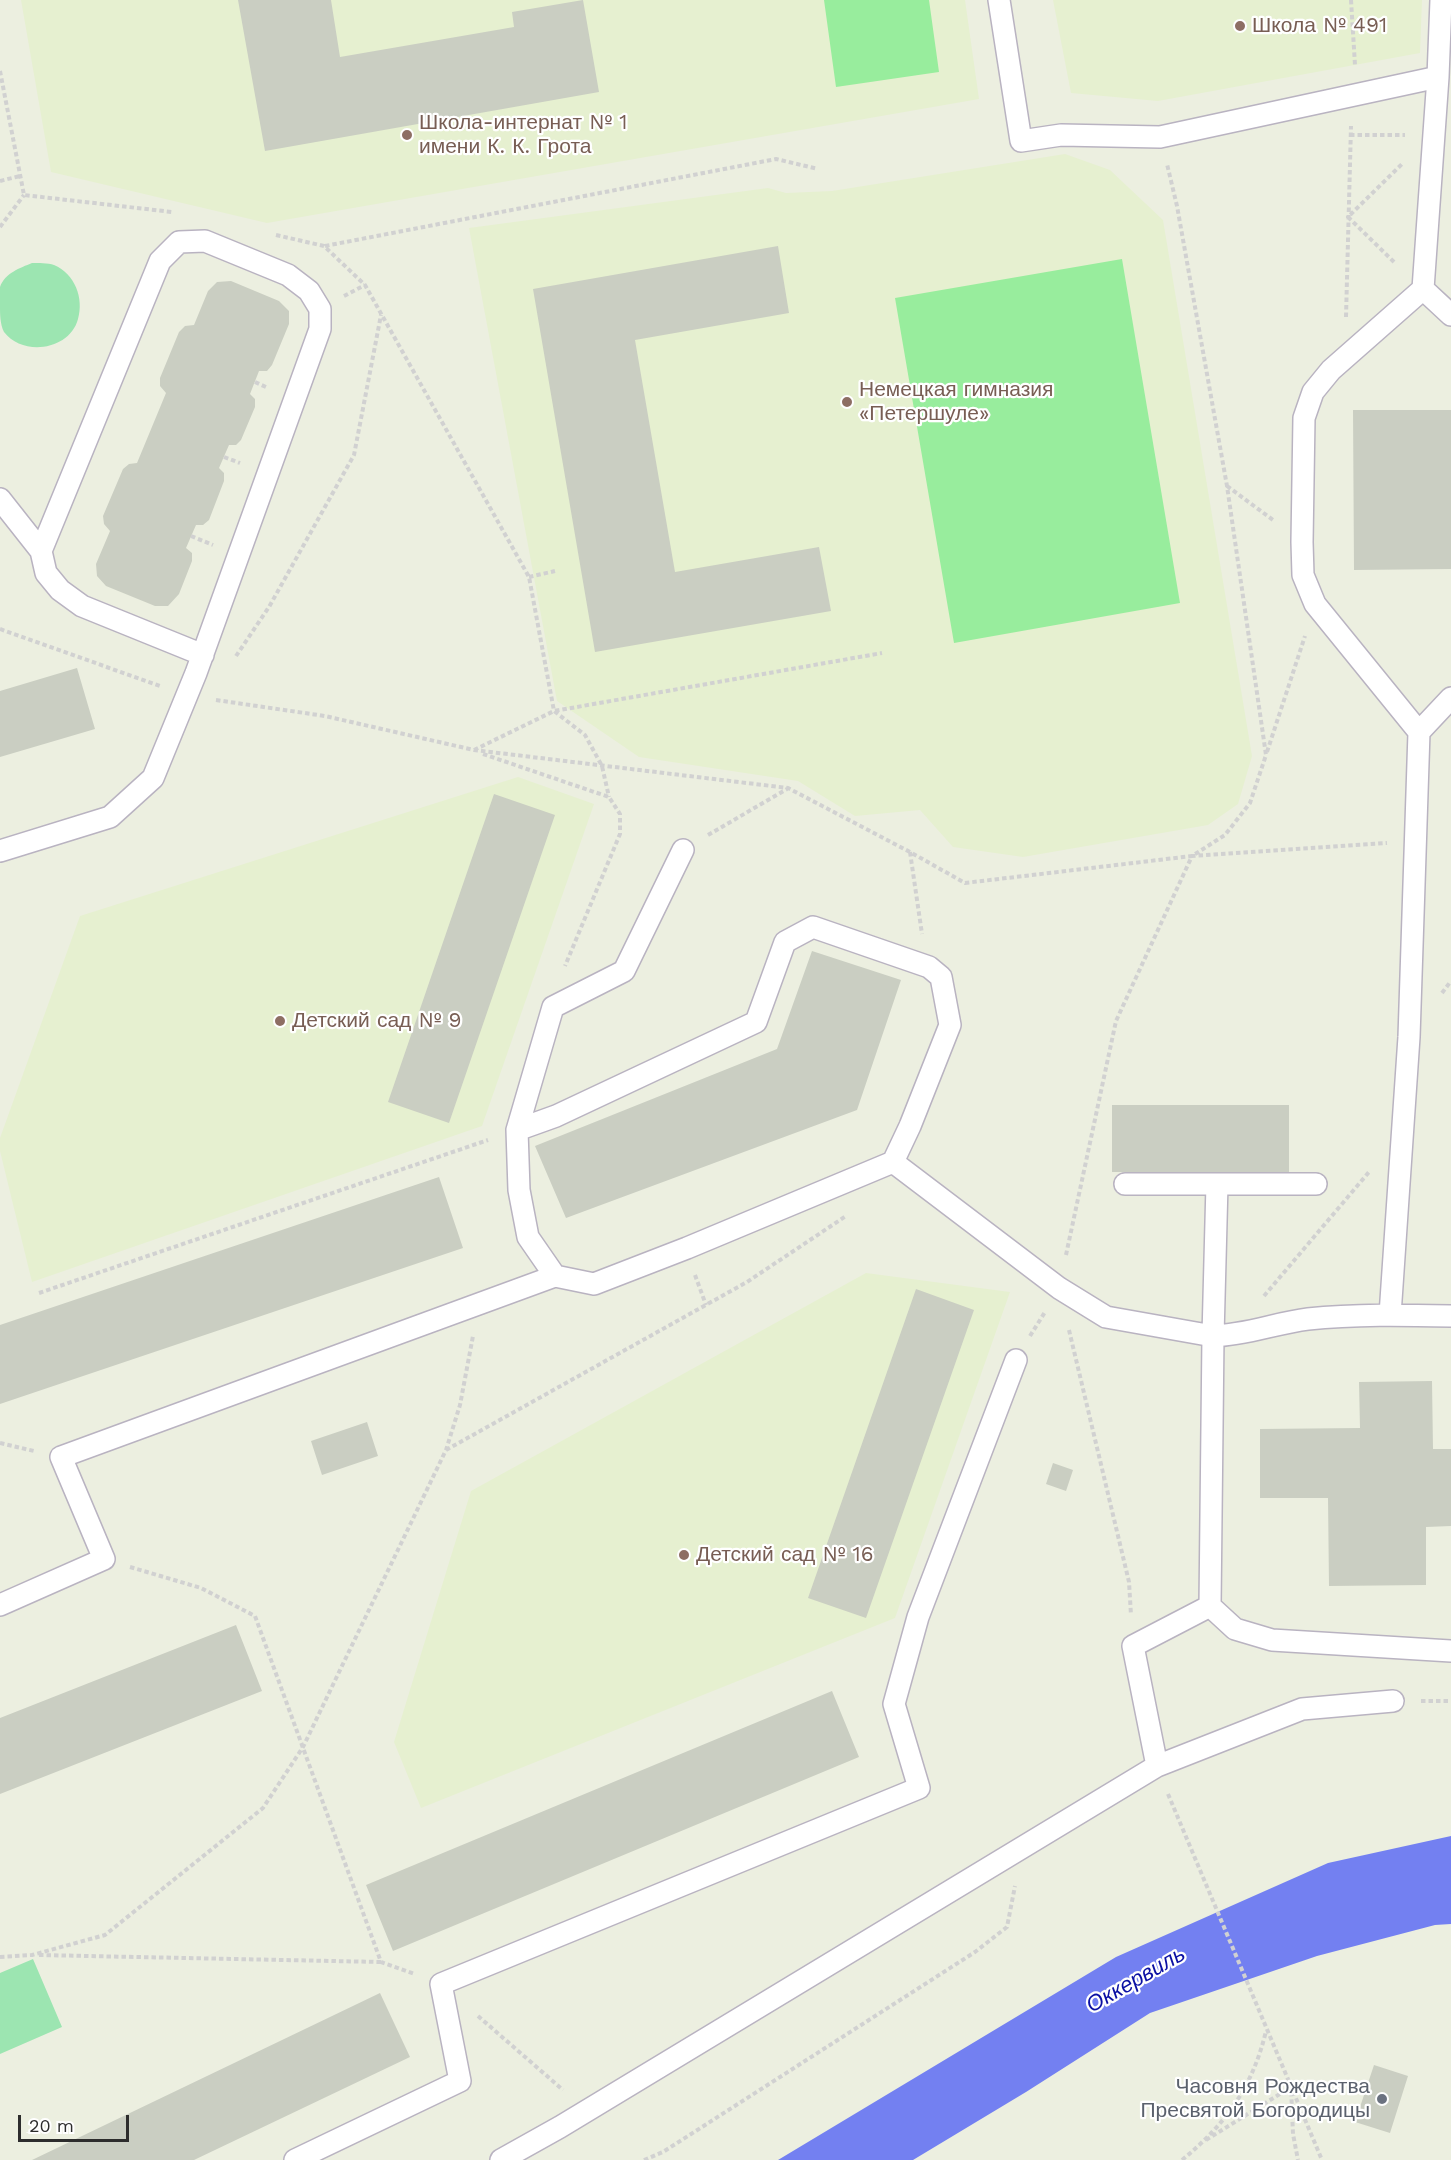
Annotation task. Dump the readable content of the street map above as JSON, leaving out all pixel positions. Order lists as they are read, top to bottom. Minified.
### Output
{"water":["Оккервиль"],"places":["Школа № 491","Школа-интернат № 1 имени К. К. Грота","Немецкая гимназия «Петершуле»","Детский сад № 9","Детский сад № 16","Часовня Рождества Пресвятой Богородицы"],"scale_bar":"20 m"}
